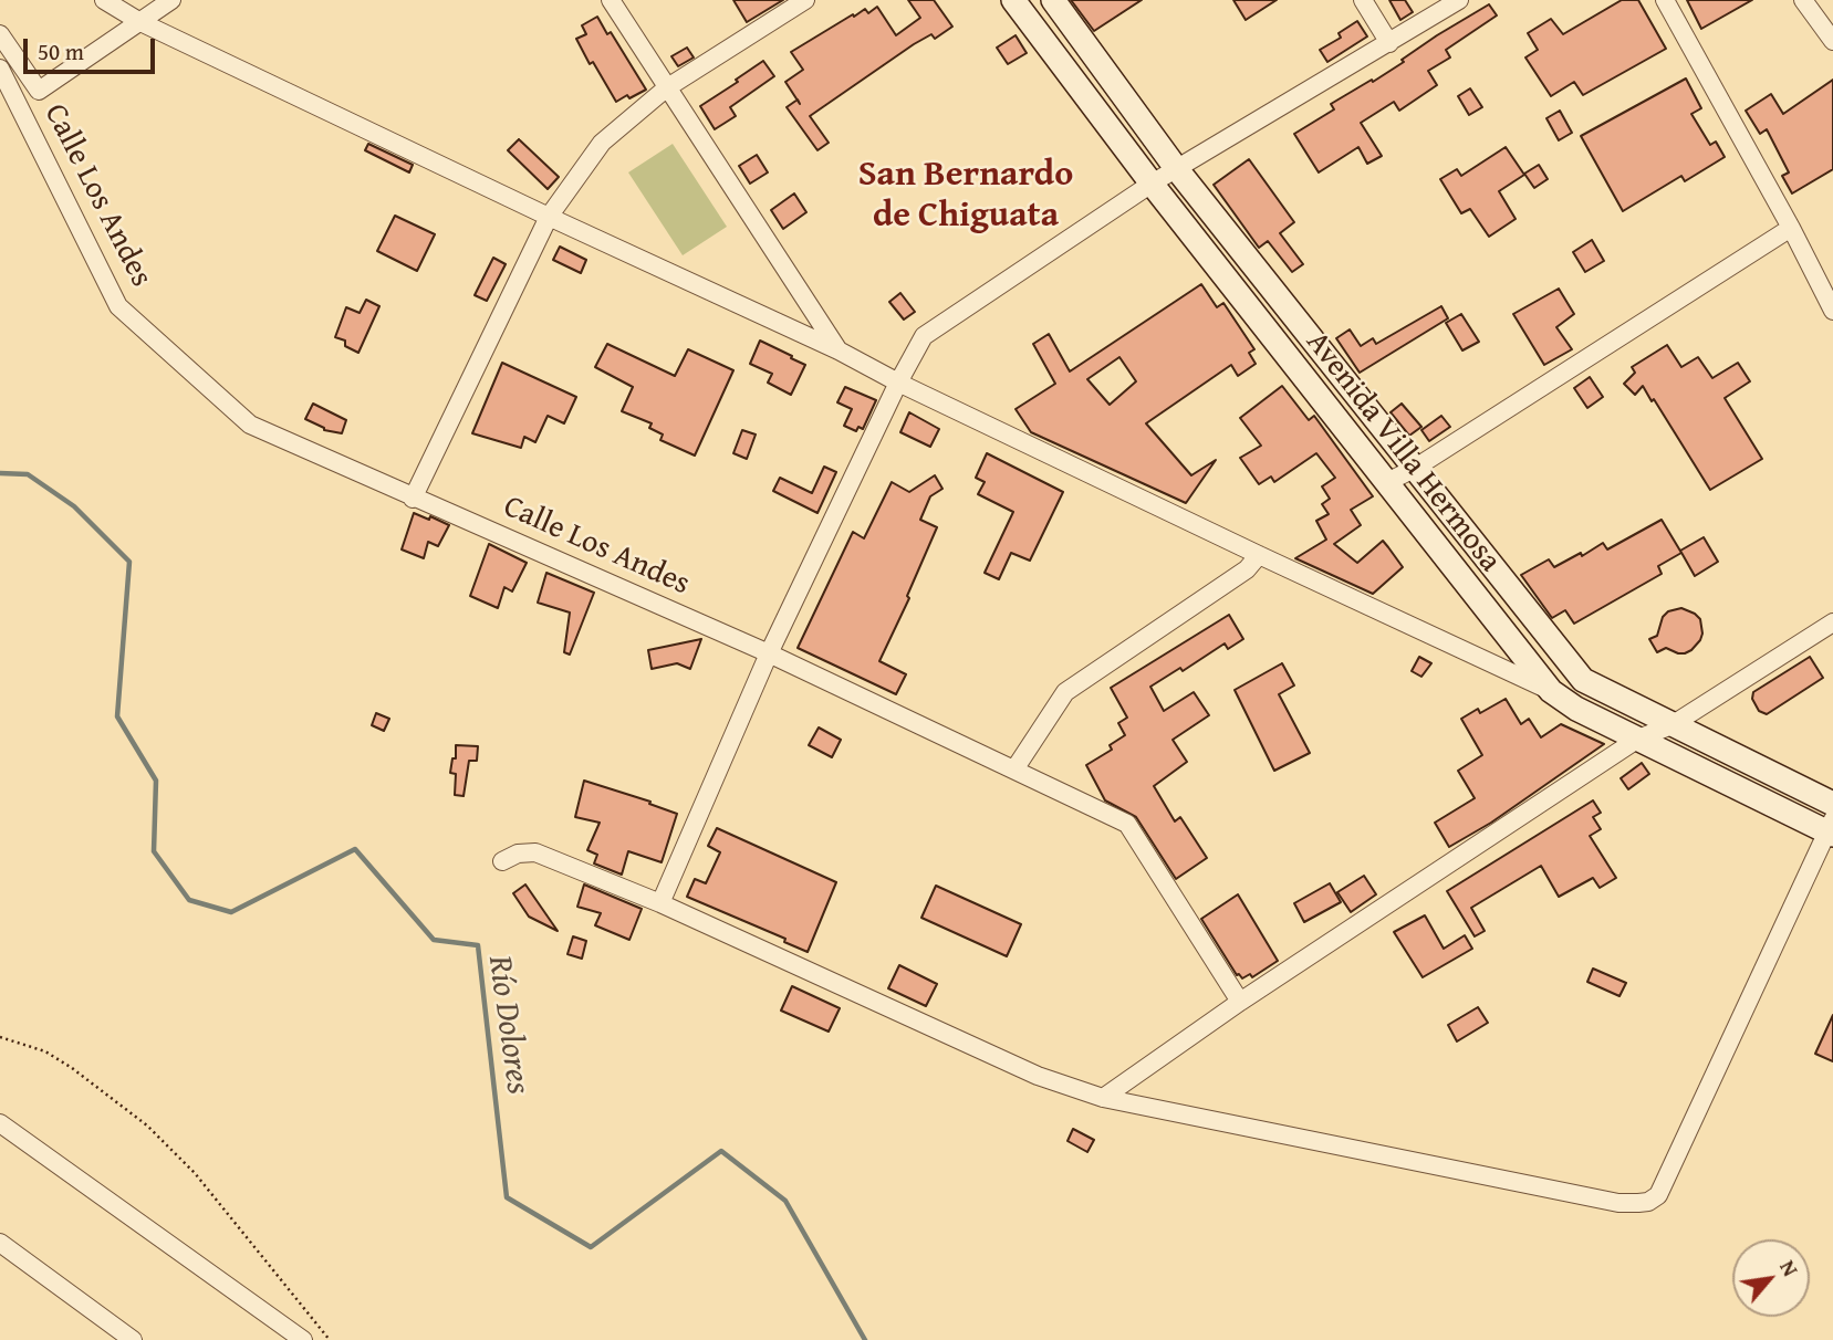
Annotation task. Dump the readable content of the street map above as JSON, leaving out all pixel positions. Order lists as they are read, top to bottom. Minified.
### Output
{"streets":{"street":["Calle Los Andes","Avenida Villa Hermosa"]},"districts":["San Bernardo de Chiguata"],"water":["Río Dolores"],"scale_bar":"50 m","north":"top right"}
